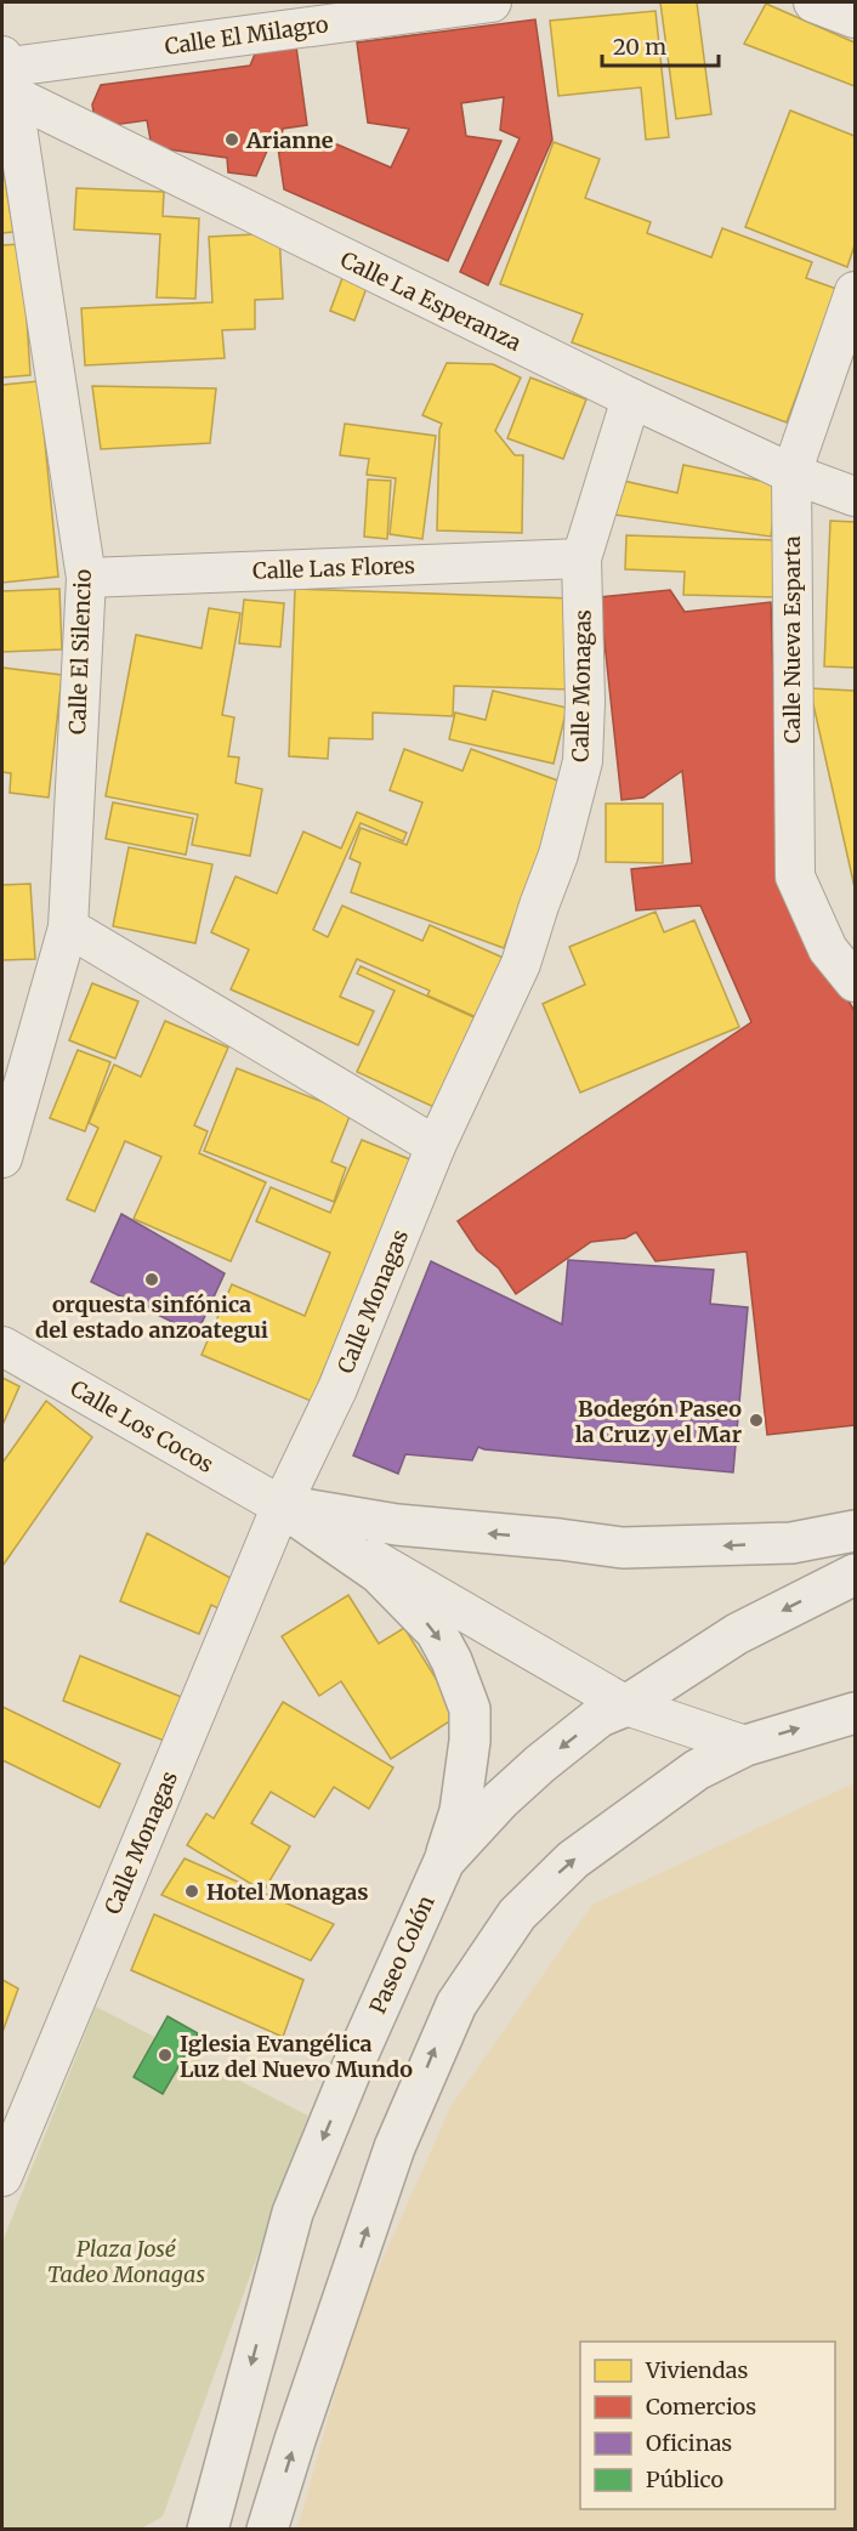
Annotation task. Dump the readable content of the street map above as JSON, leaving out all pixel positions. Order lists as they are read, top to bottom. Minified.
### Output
{"streets":{"street":["Calle El Milagro","Calle La Esperanza","Calle Las Flores","Calle Nueva Esparta","Calle El Silencio","Calle Monagas","Calle Los Cocos","Paseo Colón"]},"crossings":[["Calle El Milagro","Calle La Esperanza"],["Calle El Milagro","Calle El Silencio"],["Calle La Esperanza","Calle Nueva Esparta"],["Calle La Esperanza","Calle El Silencio"],["Calle La Esperanza","Calle Monagas"],["Calle Las Flores","Calle El Silencio"],["Calle Las Flores","Calle Monagas"],["Calle Monagas","Calle Los Cocos"],["Calle Los Cocos","Paseo Colón"]],"parks":["Plaza José Tadeo Monagas"],"places":["Arianne","orquesta sinfónica del estado anzoategui","Bodegón Paseo la Cruz y el Mar","Hotel Monagas","Iglesia Evangélica Luz del Nuevo Mundo"],"legend":["Viviendas","Comercios","Oficinas","Público"],"scale_bar":"20 m"}
